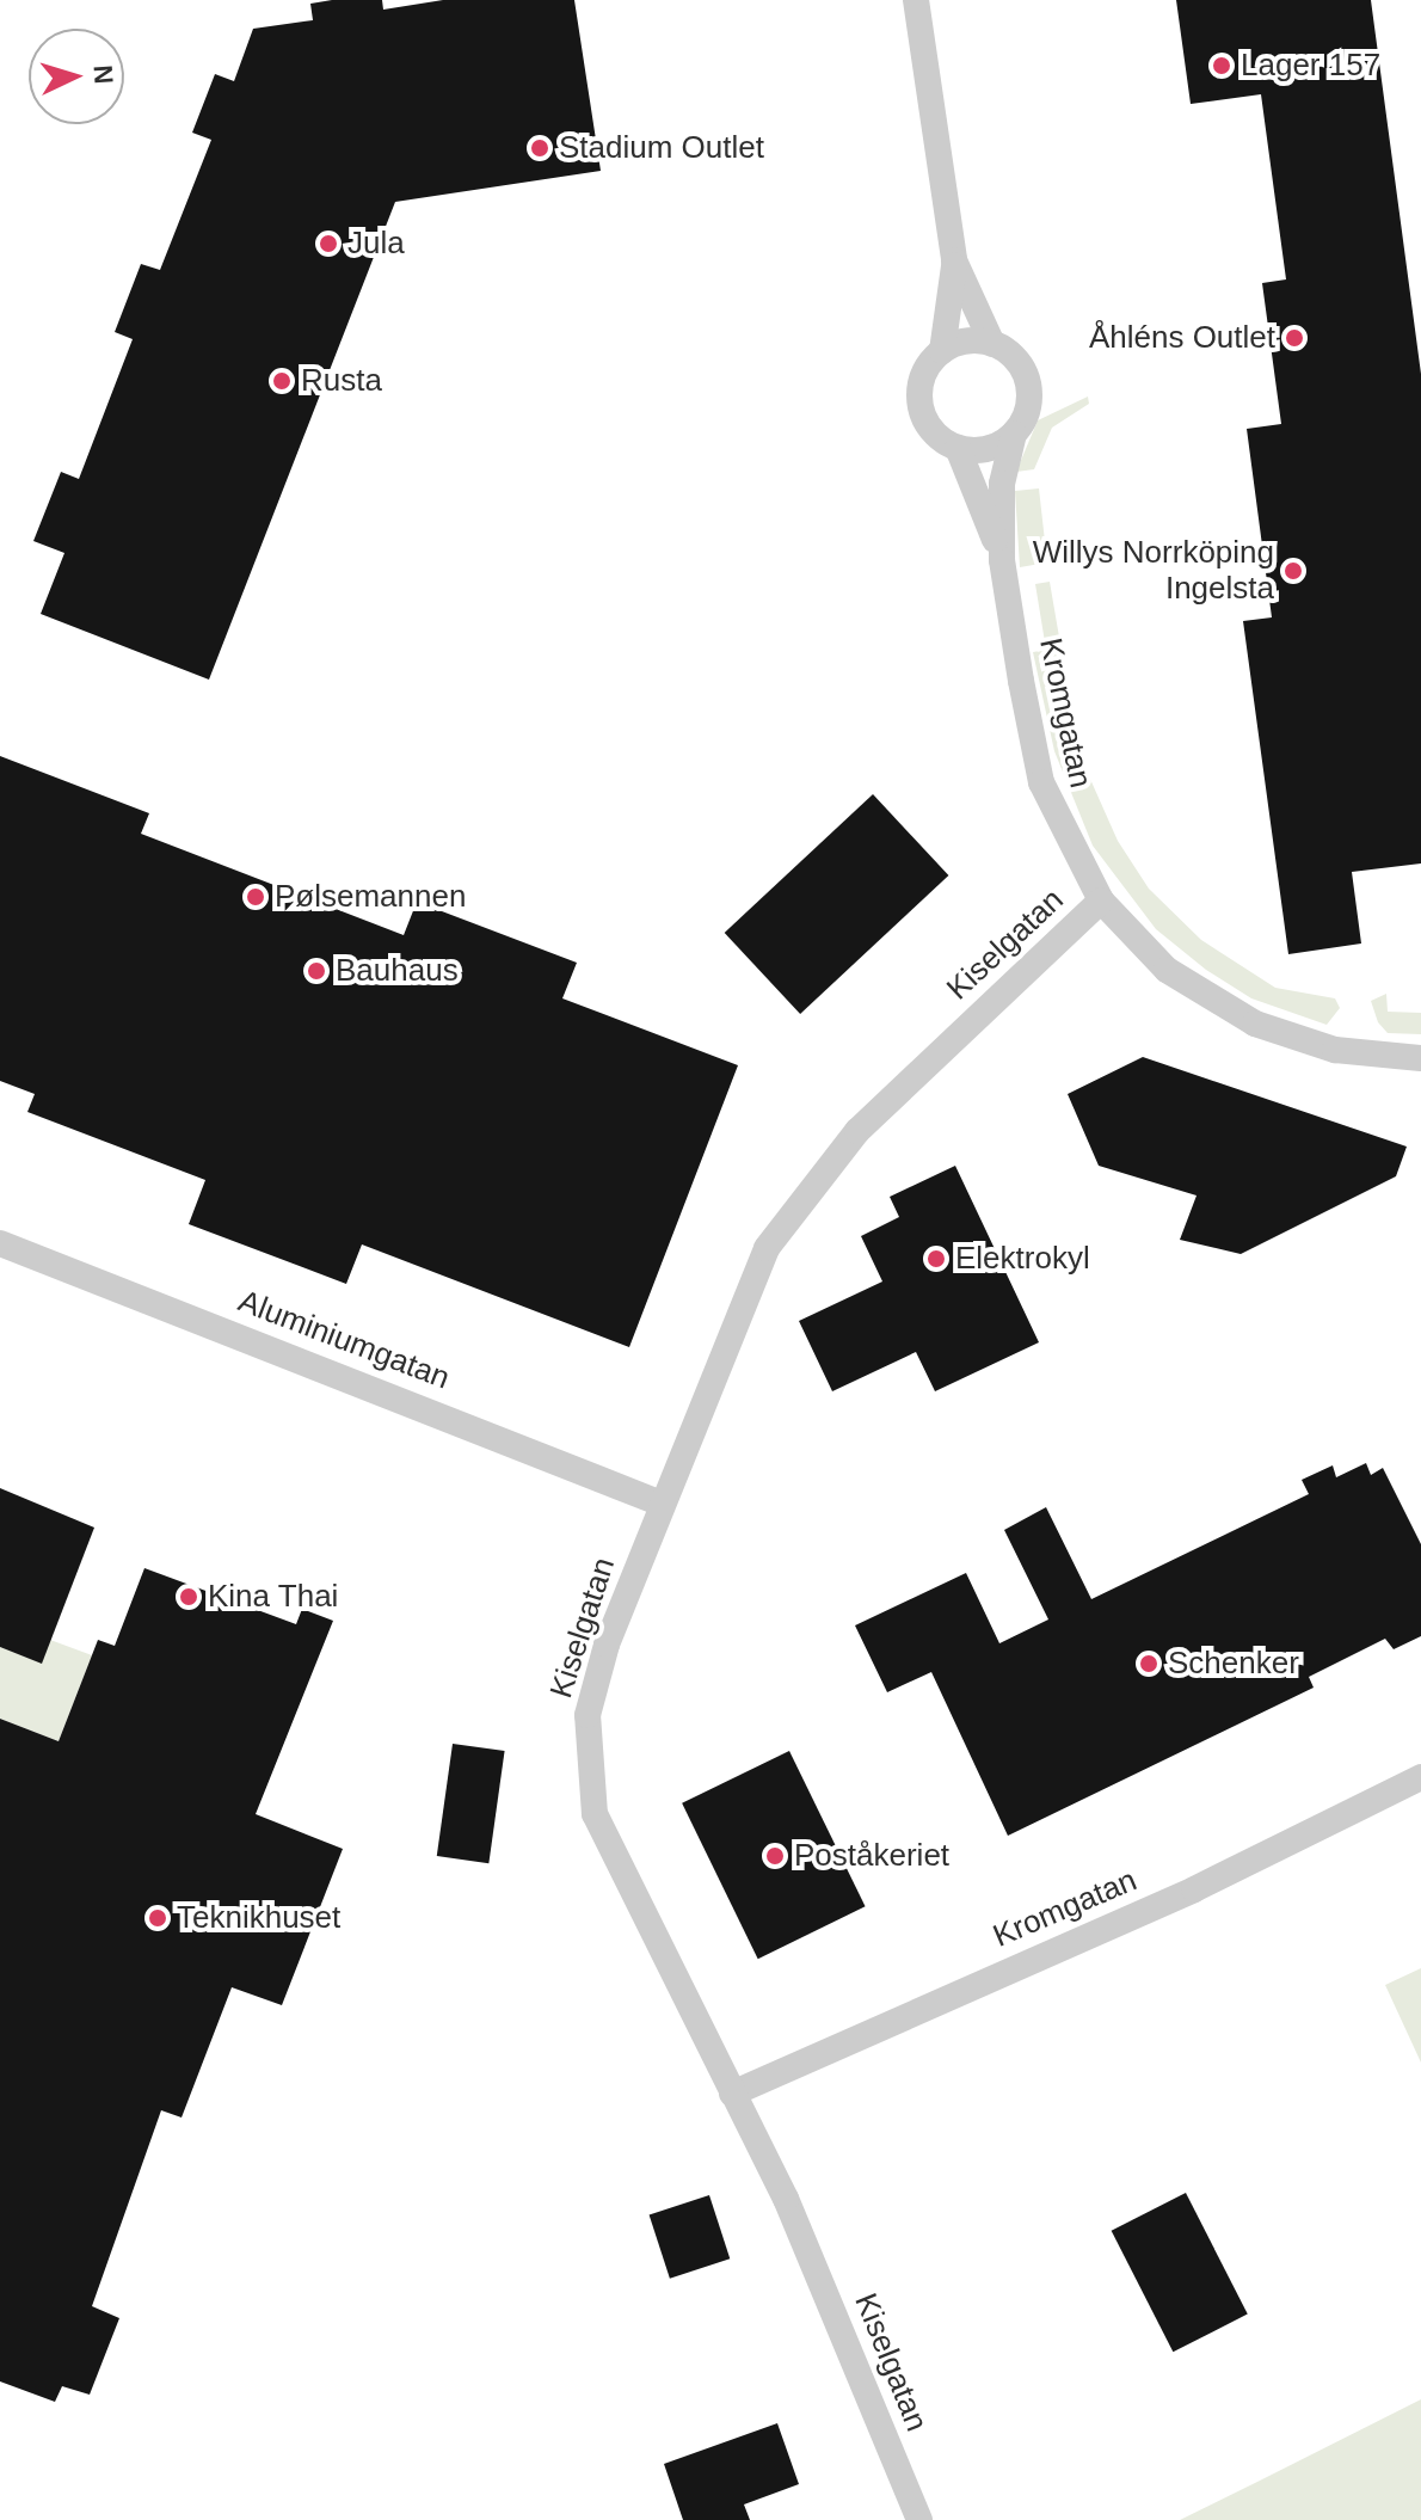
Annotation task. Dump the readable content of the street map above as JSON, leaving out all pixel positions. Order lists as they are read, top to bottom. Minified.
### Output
{"streets":{"street":["Kromgatan","Kiselgatan","Aluminiumgatan"]},"crossings":[["Kromgatan","Kiselgatan"],["Kiselgatan","Aluminiumgatan"]],"places":["Lager 157","Stadium Outlet","Jula","Åhléns Outlet","Rusta","Willys Norrköping Ingelsta","Pølsemannen","Bauhaus","Elektrokyl","Kina Thai","Schenker","Poståkeriet","Teknikhuset"],"north":"right"}
